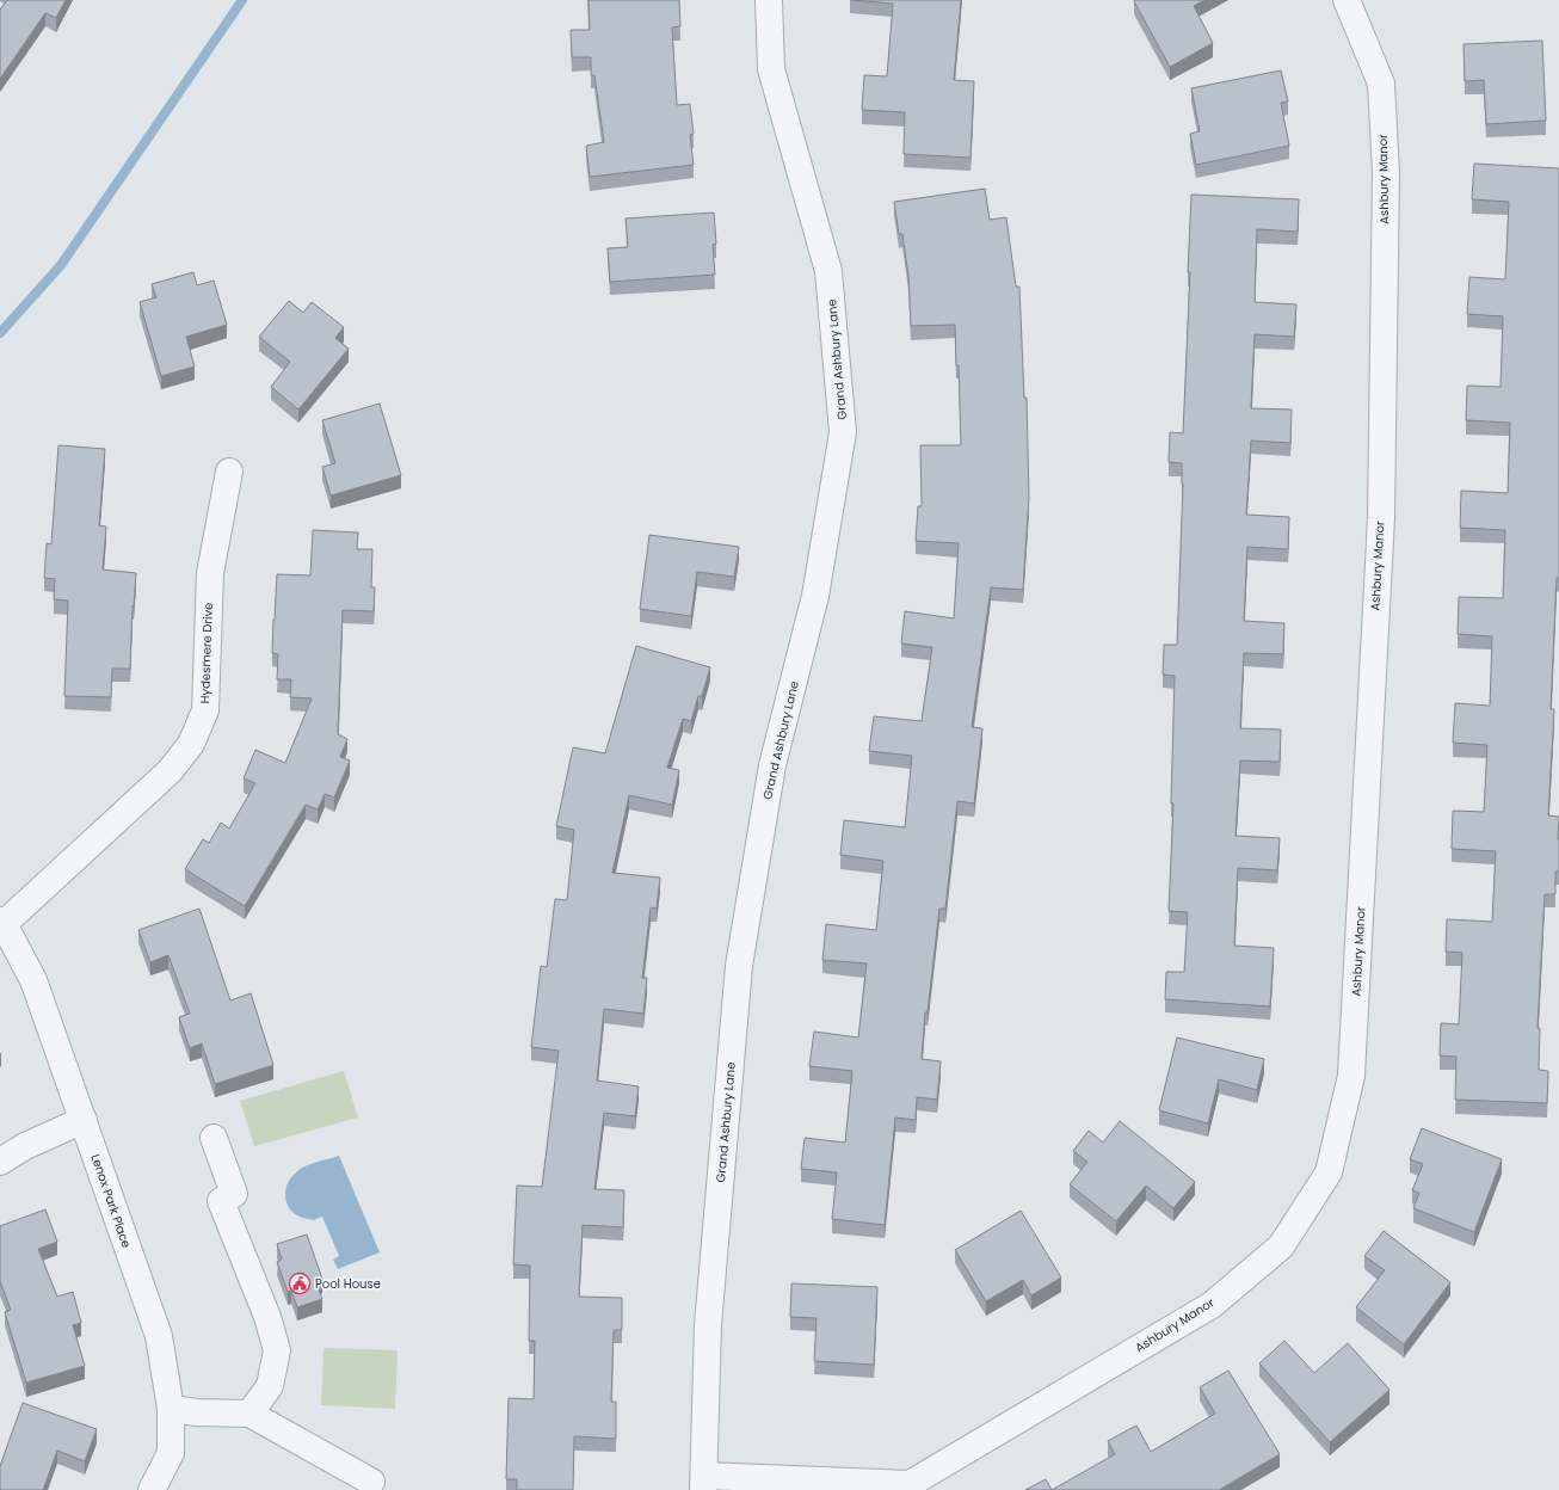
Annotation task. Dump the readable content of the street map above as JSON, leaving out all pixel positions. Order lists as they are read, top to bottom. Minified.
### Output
{"streets":{"street":["Ashbury Manor","Grand Ashbury Lane","Hydesmere Drive","Lenox Park Place"]},"crossings":[["Ashbury Manor","Grand Ashbury Lane"],["Hydesmere Drive","Lenox Park Place"]],"places":{"public building":["Pool House"]}}
